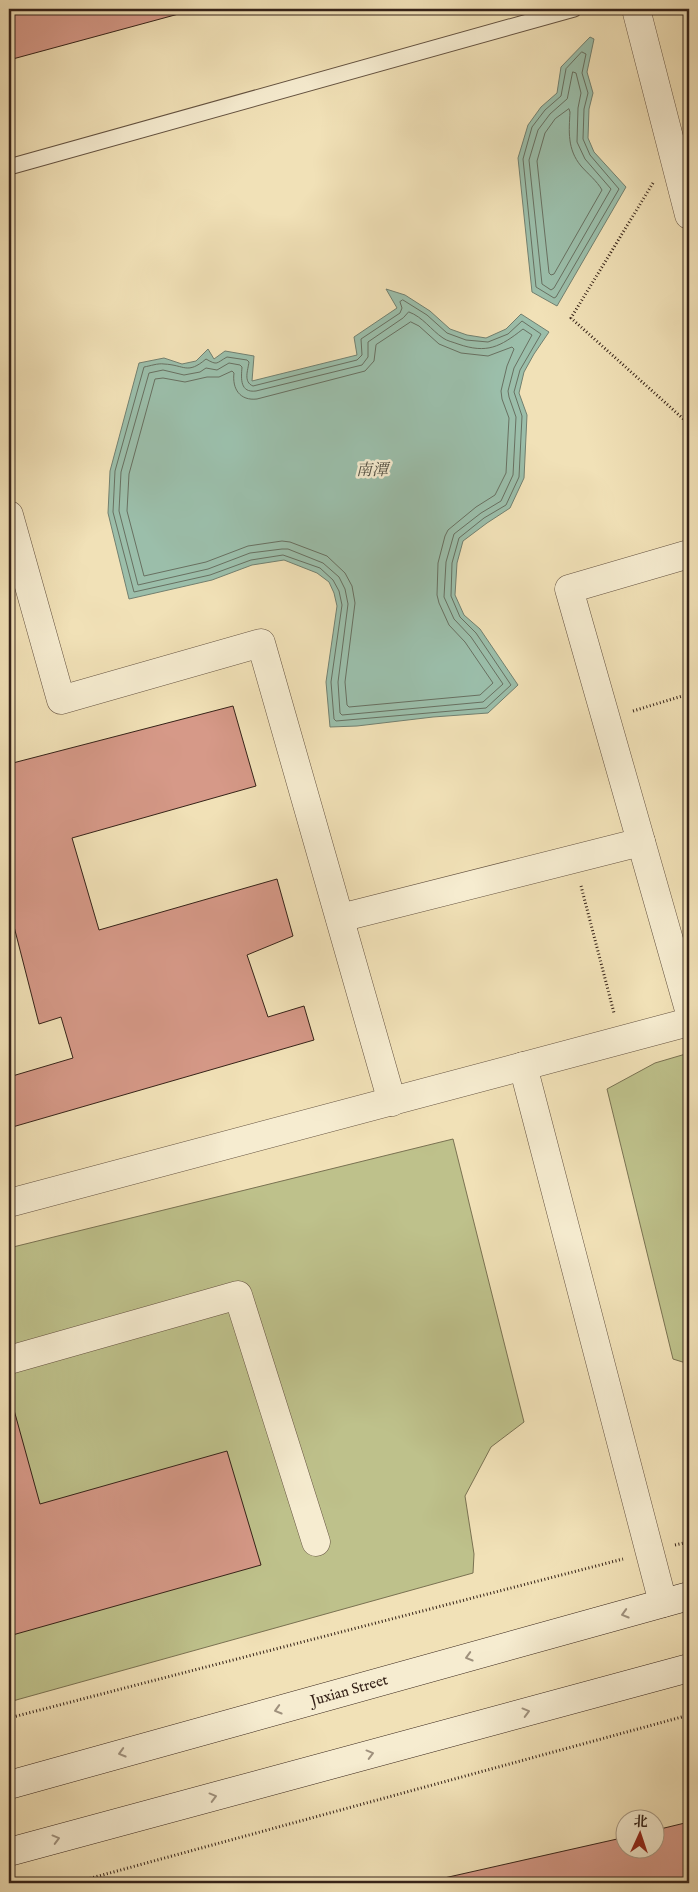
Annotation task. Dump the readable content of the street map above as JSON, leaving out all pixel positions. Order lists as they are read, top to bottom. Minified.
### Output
{"streets":{"street":["Juxian Street"]},"water":["南潭"],"north":"top"}
